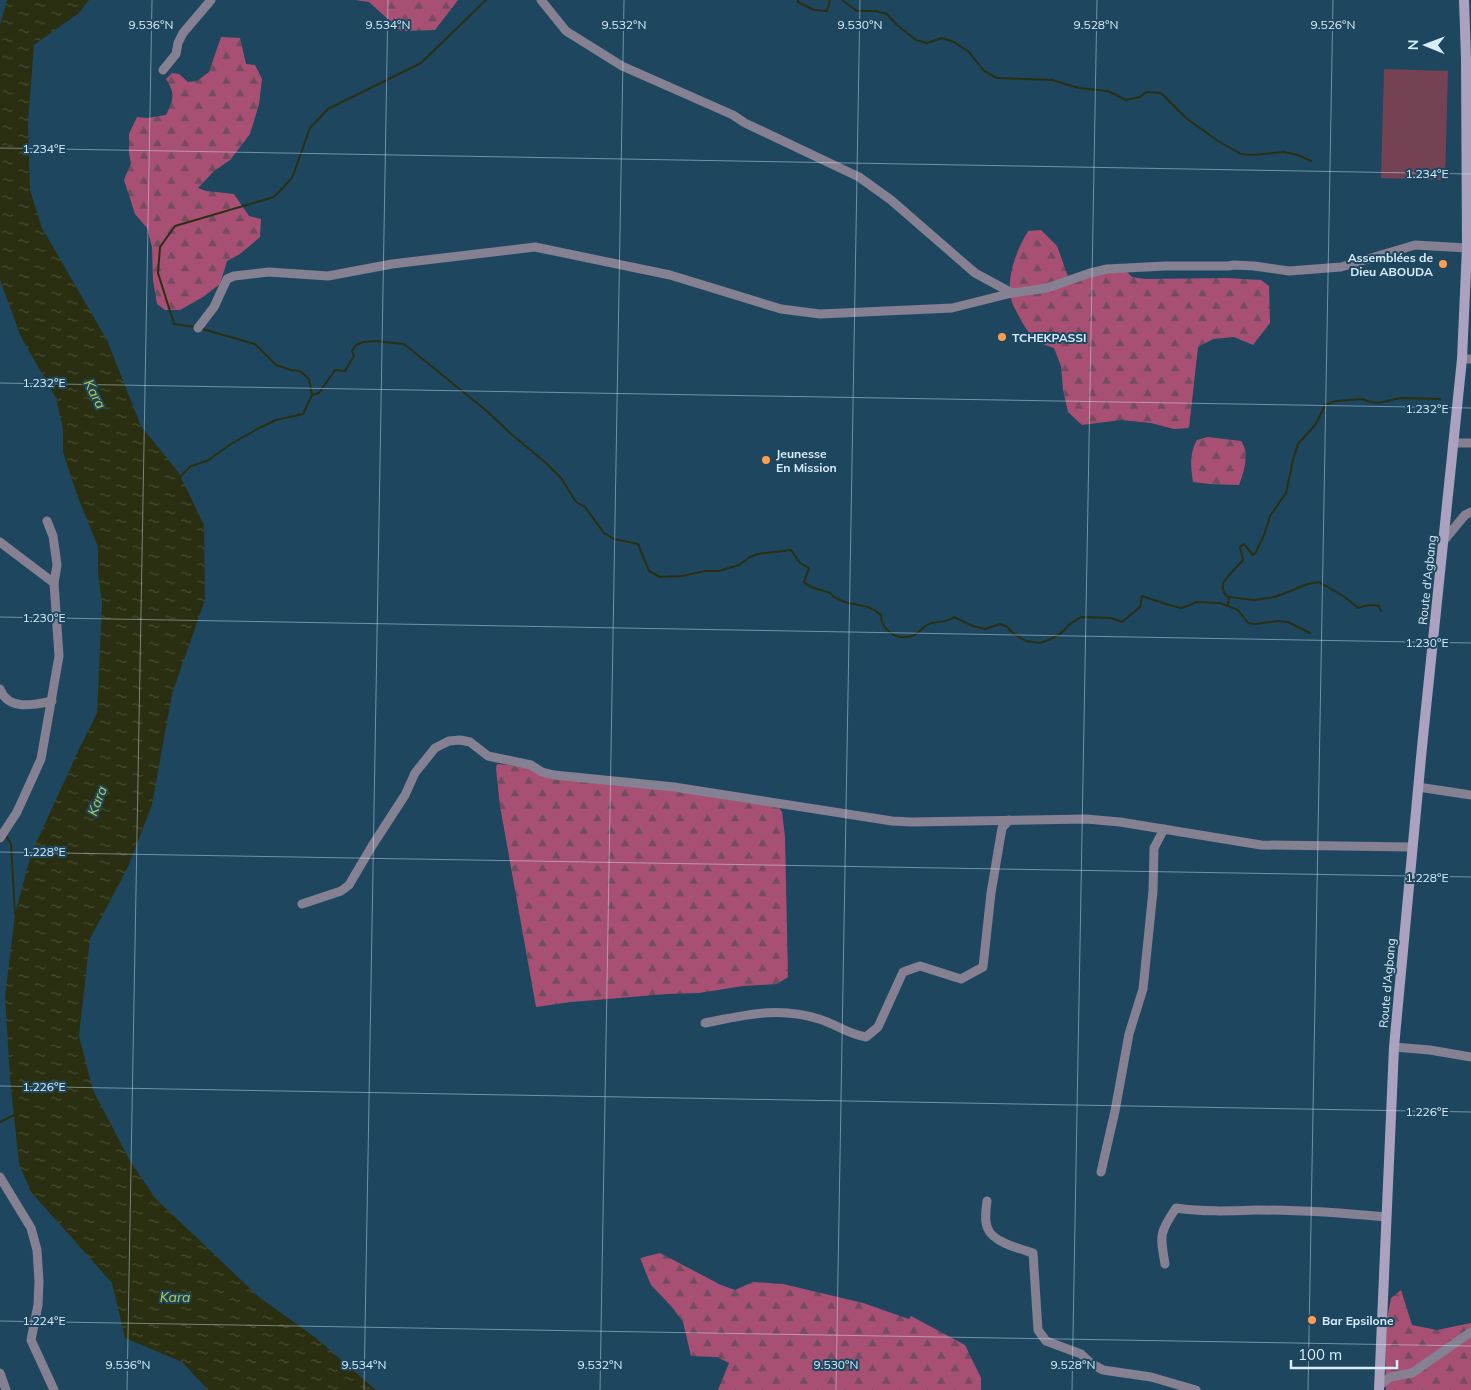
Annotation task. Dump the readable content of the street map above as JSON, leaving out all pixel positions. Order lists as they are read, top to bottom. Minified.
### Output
{"streets":{"main road":["Route d'Agbang"]},"water":["Kara"],"places":["Assemblées de Dieu ABOUDA","TCHEKPASSI","Jeunesse En Mission","Bar Epsilone"],"scale_bar":"100 m","north":"left","coordinates":["9.536°N","9.534°N","9.532°N","9.530°N","9.528°N","9.526°N","1.234°E","1.232°E","1.230°E","1.228°E","1.226°E","1.224°E"]}
